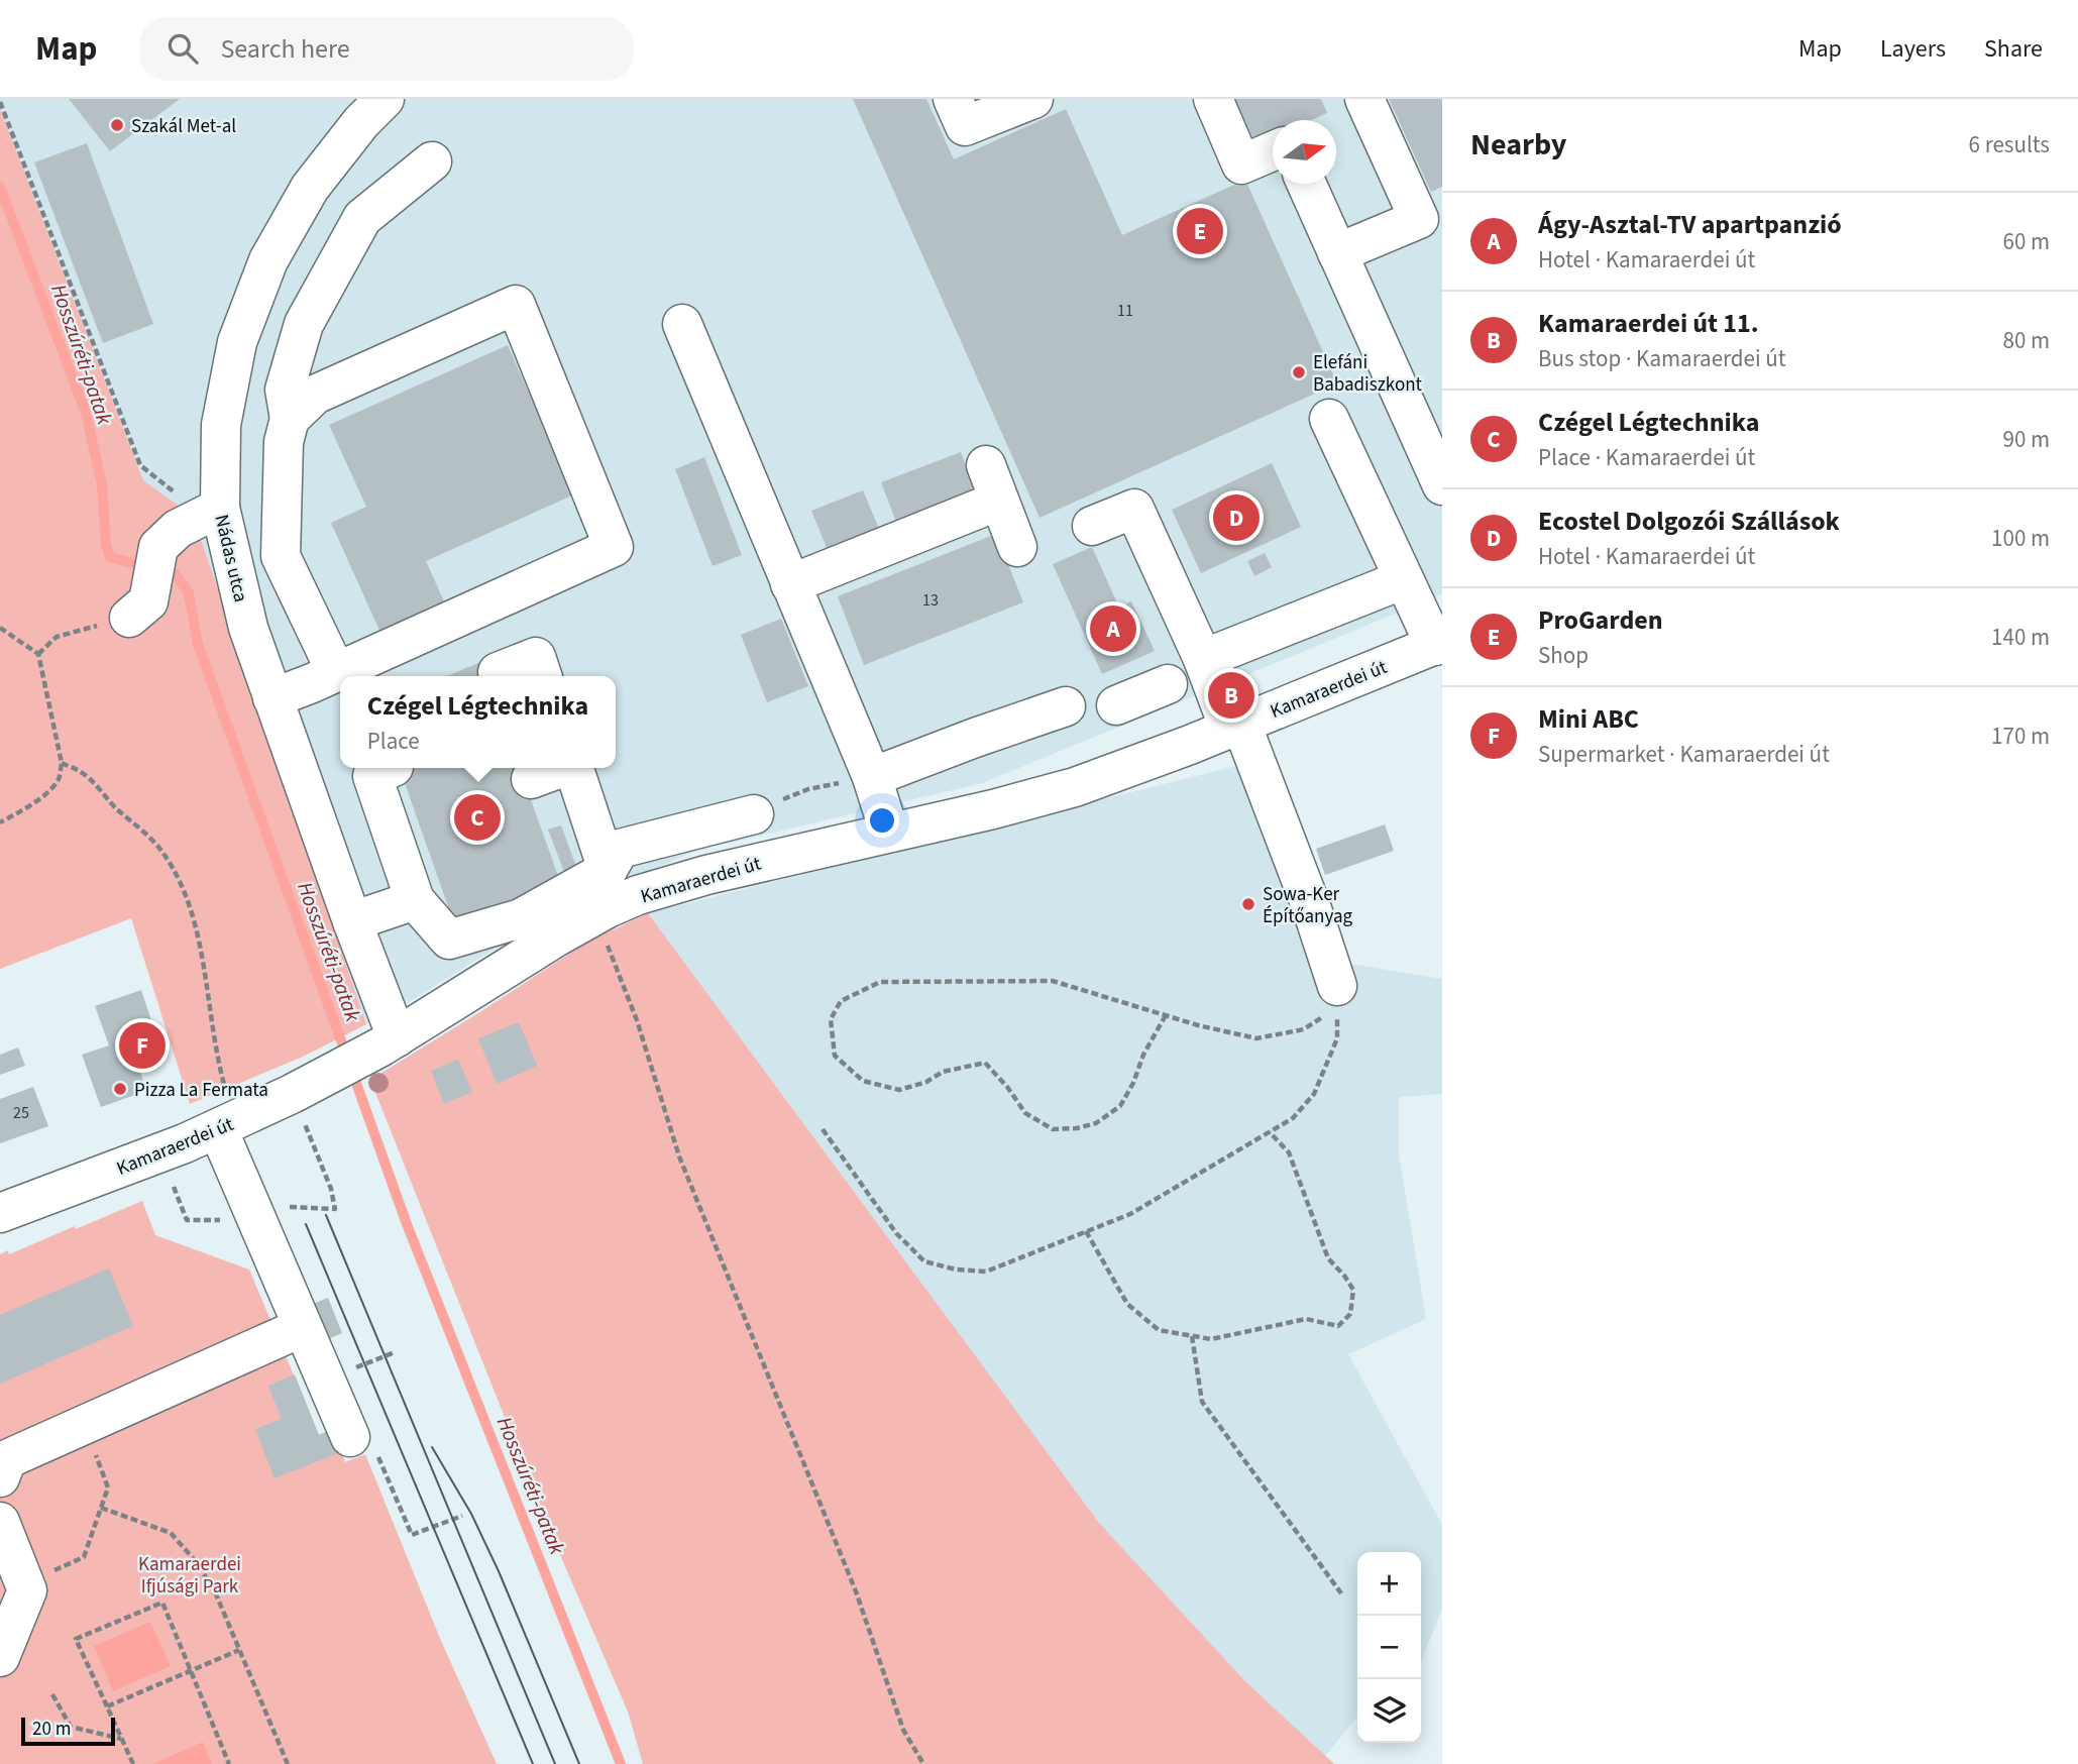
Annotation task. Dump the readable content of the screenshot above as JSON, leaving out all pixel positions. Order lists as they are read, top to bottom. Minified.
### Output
{"streets":{"street":["Nádas utca","Kamaraerdei út"]},"crossings":[["Nádas utca","Kamaraerdei út"]],"water":["Hosszúréti-patak"],"parks":["Kamaraerdei Ifjúsági Park"],"places":["Szakál Met-al","Elefáni Babadiszkont","Sowa-Ker Építőanyag","Pizza La Fermata"],"house_numbers":["11","13","25"],"scale_bar":"20 m","north":"right","page":{"header":"Map","search":"Search here","nav":["Map","Layers","Share"],"heading":["Nearby","6 results"],"list":[{"mark":"A","name":"Ágy-Asztal-TV apartpanzió","note":"Hotel · Kamaraerdei út","value":"60 m"},{"mark":"B","name":"Kamaraerdei út 11.","note":"Bus stop · Kamaraerdei út","value":"80 m"},{"mark":"C","name":"Czégel Légtechnika","note":"Place · Kamaraerdei út","value":"90 m"},{"mark":"D","name":"Ecostel Dolgozói Szállások","note":"Hotel · Kamaraerdei út","value":"100 m"},{"mark":"E","name":"ProGarden","note":"Shop","value":"140 m"},{"mark":"F","name":"Mini ABC","note":"Supermarket · Kamaraerdei út","value":"170 m"}],"pins":["E","D","A","B","C","F"],"popup":["Czégel Légtechnika","Place"],"map_buttons":["+","−"],"scale":"20 m"}}
